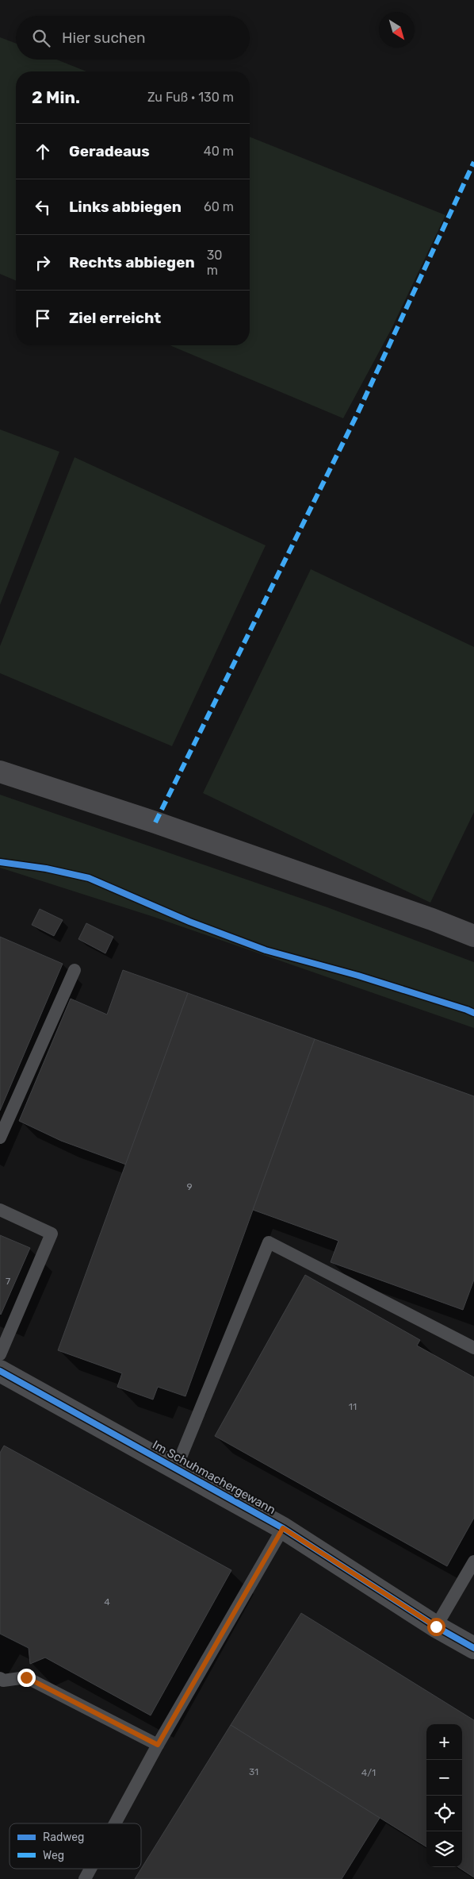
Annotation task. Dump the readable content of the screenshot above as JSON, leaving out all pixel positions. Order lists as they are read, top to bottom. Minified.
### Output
{"streets":{"street":["Im Schuhmachergewann"]},"house_numbers":["9","7","11","4","31","4/1"],"legend":["Radweg","Weg"],"north":"bottom right","page":{"search":"Hier suchen","heading":["2 Min.","Zu Fuß · 130 m"],"list":[["Geradeaus","40 m"],["Links abbiegen","60 m"],["Rechts abbiegen","30 m"],"Ziel erreicht"],"map_buttons":["+","−"]}}
